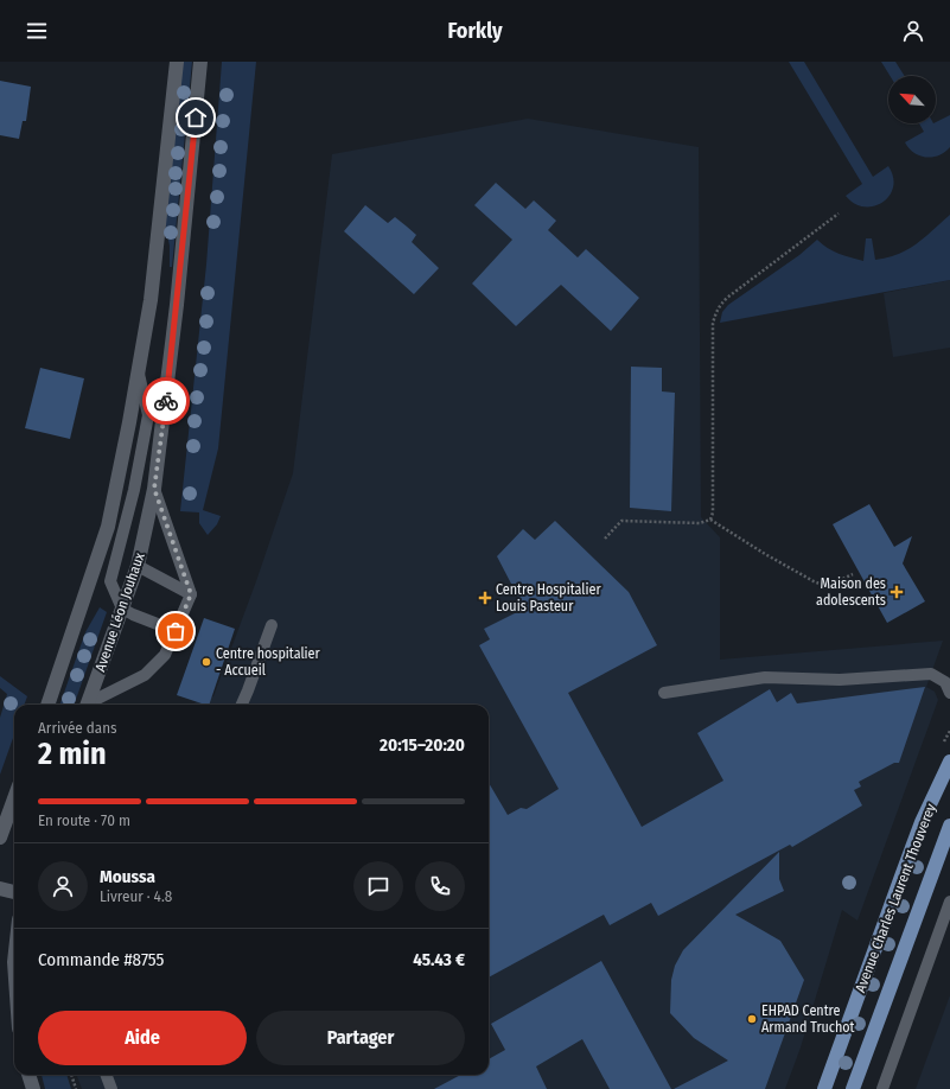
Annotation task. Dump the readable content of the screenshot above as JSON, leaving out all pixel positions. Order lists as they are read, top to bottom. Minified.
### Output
{"streets":{"main road":["Avenue Léon Jouhaux","Avenue Charles Laurent Thouverey"]},"places":{"health":["Maison des adolescents","Centre Hospitalier Louis Pasteur"],"other":["Centre hospitalier - Accueil","EHPAD Centre Armand Truchot"]},"north":"top left","page":{"header":"Forkly","heading":["2 min","Arrivée dans","20:15–20:20"],"panel":["Moussa","Livreur · 4.8","Commande #8755","45.43 €"],"bar":"En route · 70 m","buttons":["Aide","Partager"]}}
